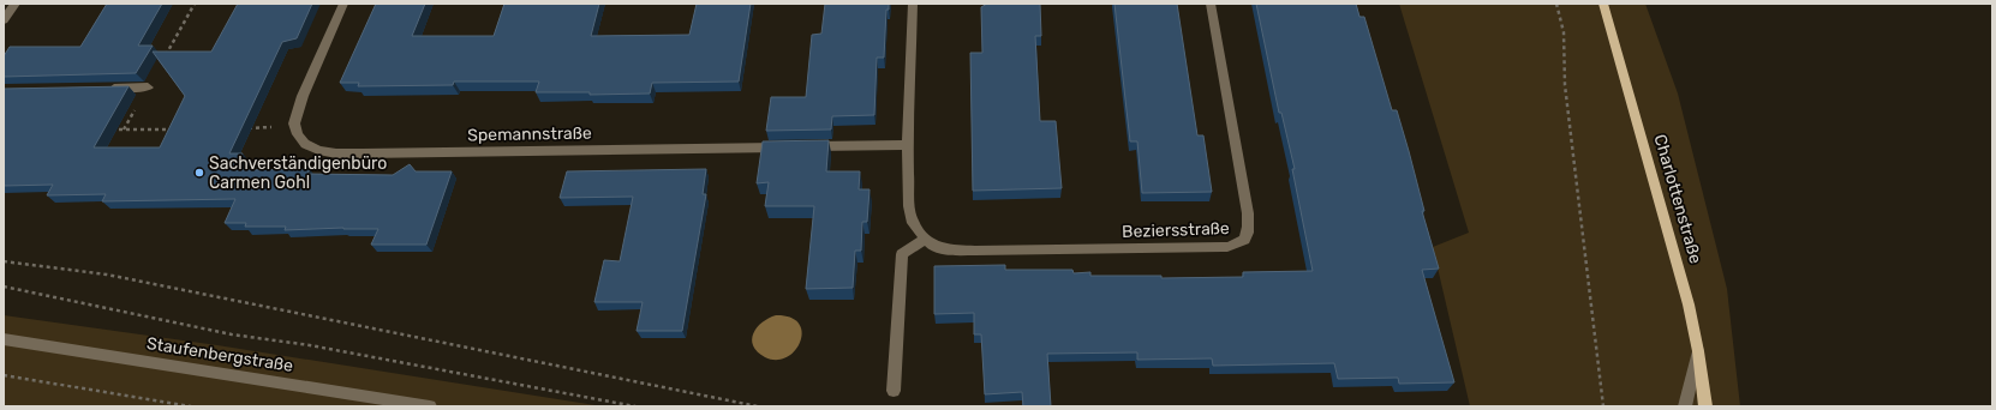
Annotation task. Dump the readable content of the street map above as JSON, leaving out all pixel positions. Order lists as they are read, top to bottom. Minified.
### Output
{"streets":{"main road":["Charlottenstraße"],"street":["Spemannstraße","Beziersstraße","Staufenbergstraße"]},"crossings":[["Spemannstraße","Beziersstraße"]],"places":["Sachverständigenbüro Carmen Gohl"]}
